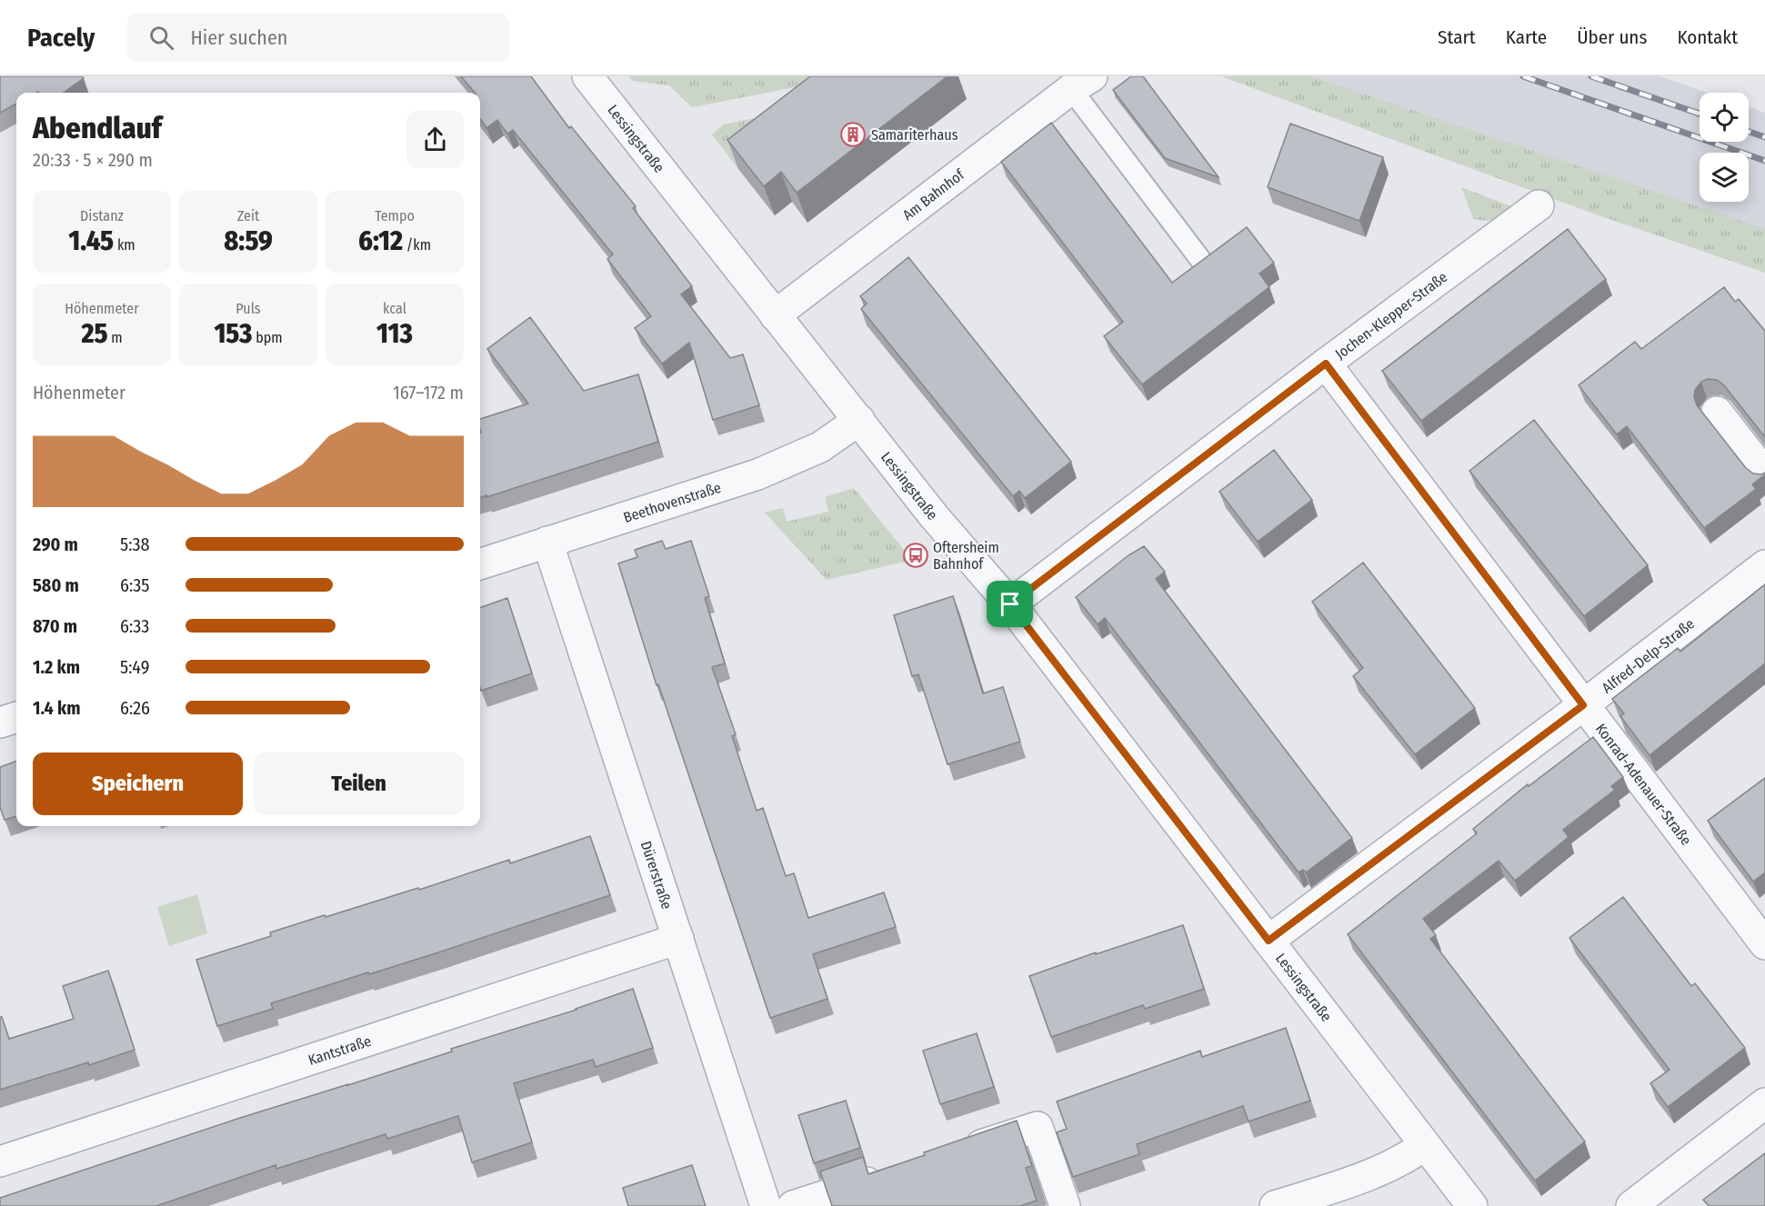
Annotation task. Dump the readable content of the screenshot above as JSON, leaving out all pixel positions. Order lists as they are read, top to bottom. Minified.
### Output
{"streets":{"street":["Lessingstraße","Am Bahnhof","Jochen-Klepper-Straße","Beethovenstraße","Alfred-Delp-Straße","Konrad-Adenauer-Straße","Dürerstraße","Kantstraße"]},"crossings":[["Lessingstraße","Am Bahnhof"],["Lessingstraße","Jochen-Klepper-Straße"],["Lessingstraße","Beethovenstraße"],["Lessingstraße","Alfred-Delp-Straße"],["Jochen-Klepper-Straße","Konrad-Adenauer-Straße"],["Beethovenstraße","Dürerstraße"],["Alfred-Delp-Straße","Konrad-Adenauer-Straße"],["Dürerstraße","Kantstraße"]],"places":{"building":["Samariterhaus"],"bus stop":["Oftersheim Bahnhof"]},"page":{"header":"Pacely","search":"Hier suchen","nav":["Start","Karte","Über uns","Kontakt"],"heading":["Abendlauf","20:33 · 5 × 290 m"],"stats":[["Distanz","1.45 km"],["Zeit","8:59"],["Tempo","6:12 /km"],["Höhenmeter","25 m"],["Puls","153 bpm"],["kcal","113"]],"chart":["Höhenmeter","167–172 m"],"list":[{"name":"290 m","note":"5:38"},{"name":"580 m","note":"6:35"},{"name":"870 m","note":"6:33"},{"name":"1.2 km","note":"5:49"},{"name":"1.4 km","note":"6:26"}],"buttons":["Speichern","Teilen"]}}
